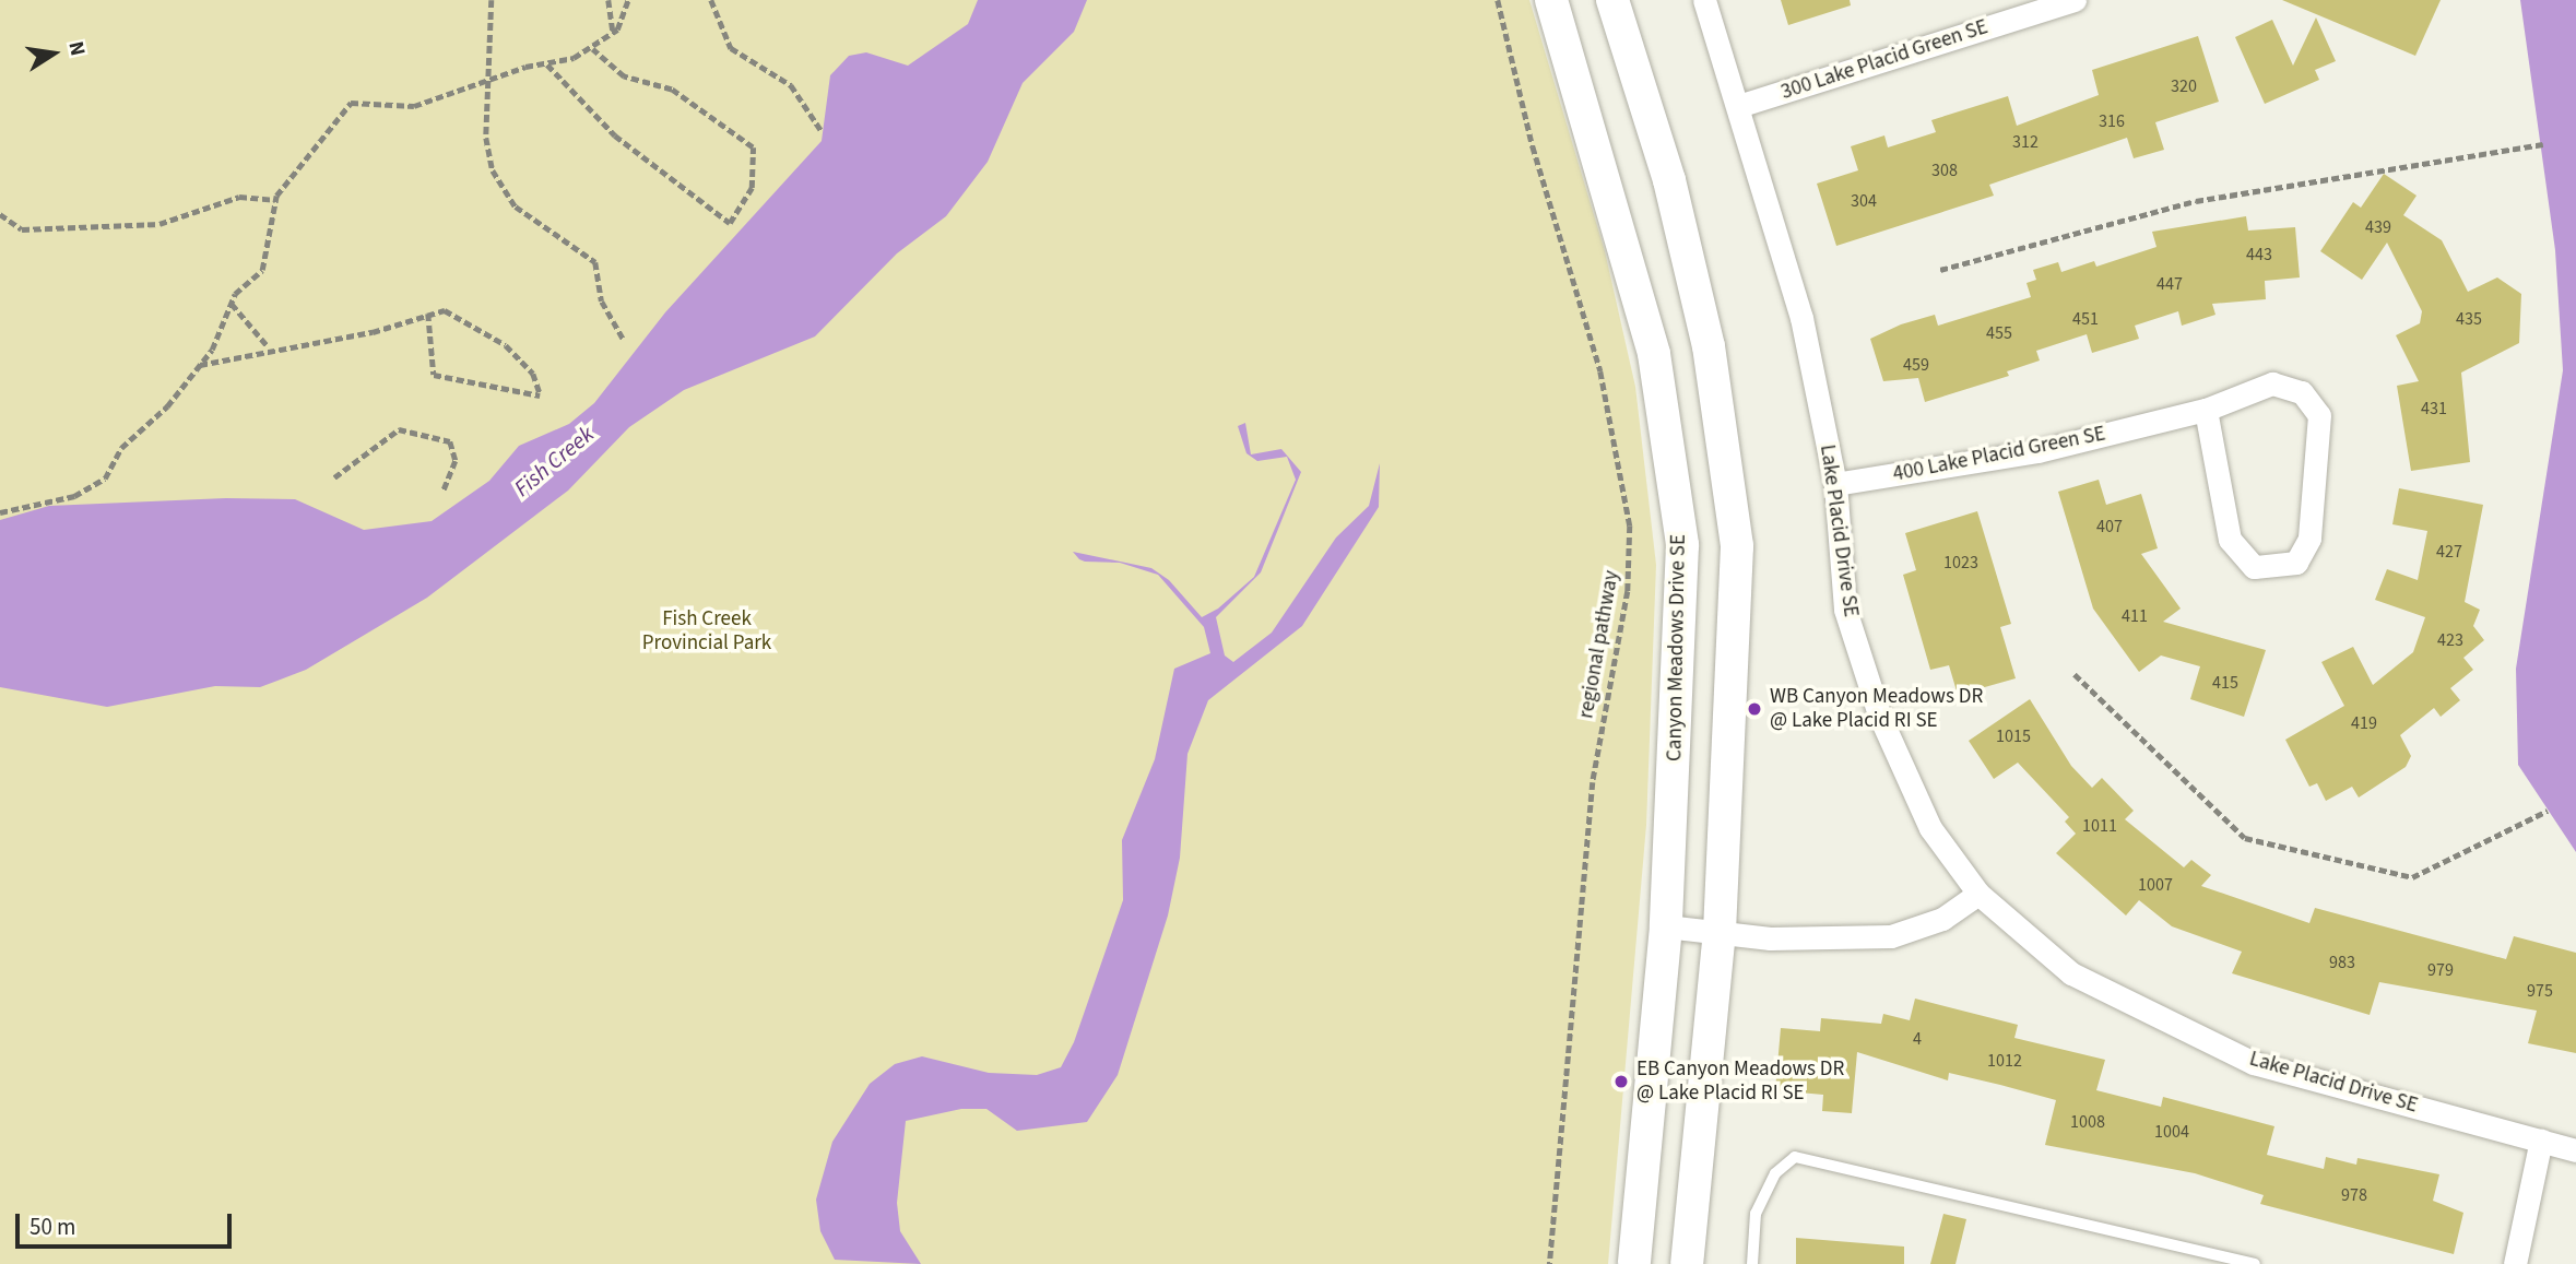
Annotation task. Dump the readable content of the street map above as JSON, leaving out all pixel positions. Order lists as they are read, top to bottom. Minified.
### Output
{"streets":{"main road":["Canyon Meadows Drive SE"],"street":["300 Lake Placid Green SE","400 Lake Placid Green SE","Lake Placid Drive SE"],"path":["regional pathway"]},"crossings":[["300 Lake Placid Green SE","Lake Placid Drive SE"],["400 Lake Placid Green SE","Lake Placid Drive SE"]],"water":["Fish Creek"],"parks":["Fish Creek Provincial Park"],"places":["WB Canyon Meadows DR @ Lake Placid RI SE","EB Canyon Meadows DR @ Lake Placid RI SE"],"house_numbers":["320","316","312","308","304","439","443","447","451","435","455","459","431","407","427","1023","411","423","415","419","1015","1011","1007","983","979","975","4","1012","1008","1004","978"],"scale_bar":"50 m","north":"right"}
